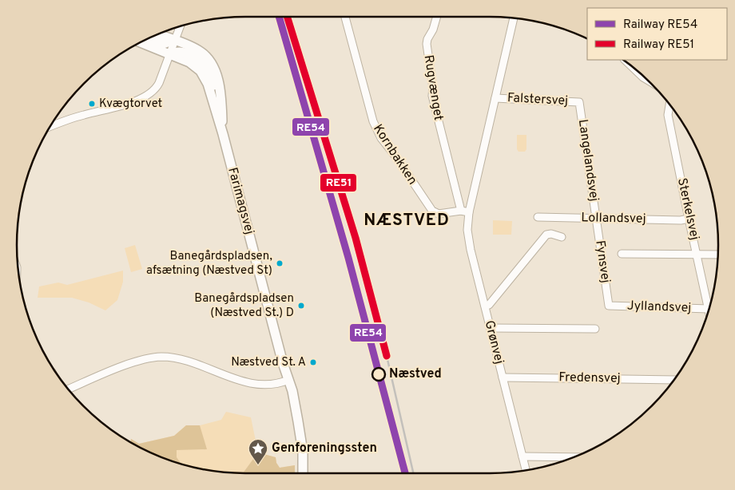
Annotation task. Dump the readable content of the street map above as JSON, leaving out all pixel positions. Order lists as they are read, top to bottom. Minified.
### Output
{"streets":{"main road":["Farimagsvej"],"street":["Rugvænget","Falstersvej","Kornbakken","Langelandsvej","Sterkelsvej","Lollandsvej","Fynsvej","Jyllandsvej","Grønvej","Fredensvej"]},"crossings":[["Rugvænget","Kornbakken"],["Falstersvej","Langelandsvej"],["Kornbakken","Grønvej"],["Langelandsvej","Lollandsvej"],["Langelandsvej","Fynsvej"],["Sterkelsvej","Lollandsvej"],["Sterkelsvej","Jyllandsvej"],["Lollandsvej","Fynsvej"],["Fynsvej","Jyllandsvej"],["Grønvej","Fredensvej"]],"districts":["NÆSTVED"],"places":{"other":["Kvægtorvet","Banegårdspladsen, afsætning (Næstved St)","Banegårdspladsen (Næstved St.) D","Næstved St. A","Næstved"],"place":["Genforeningssten"]},"lines":["rail line RE54","rail line RE51"],"legend":["Railway RE54","Railway RE51"]}
